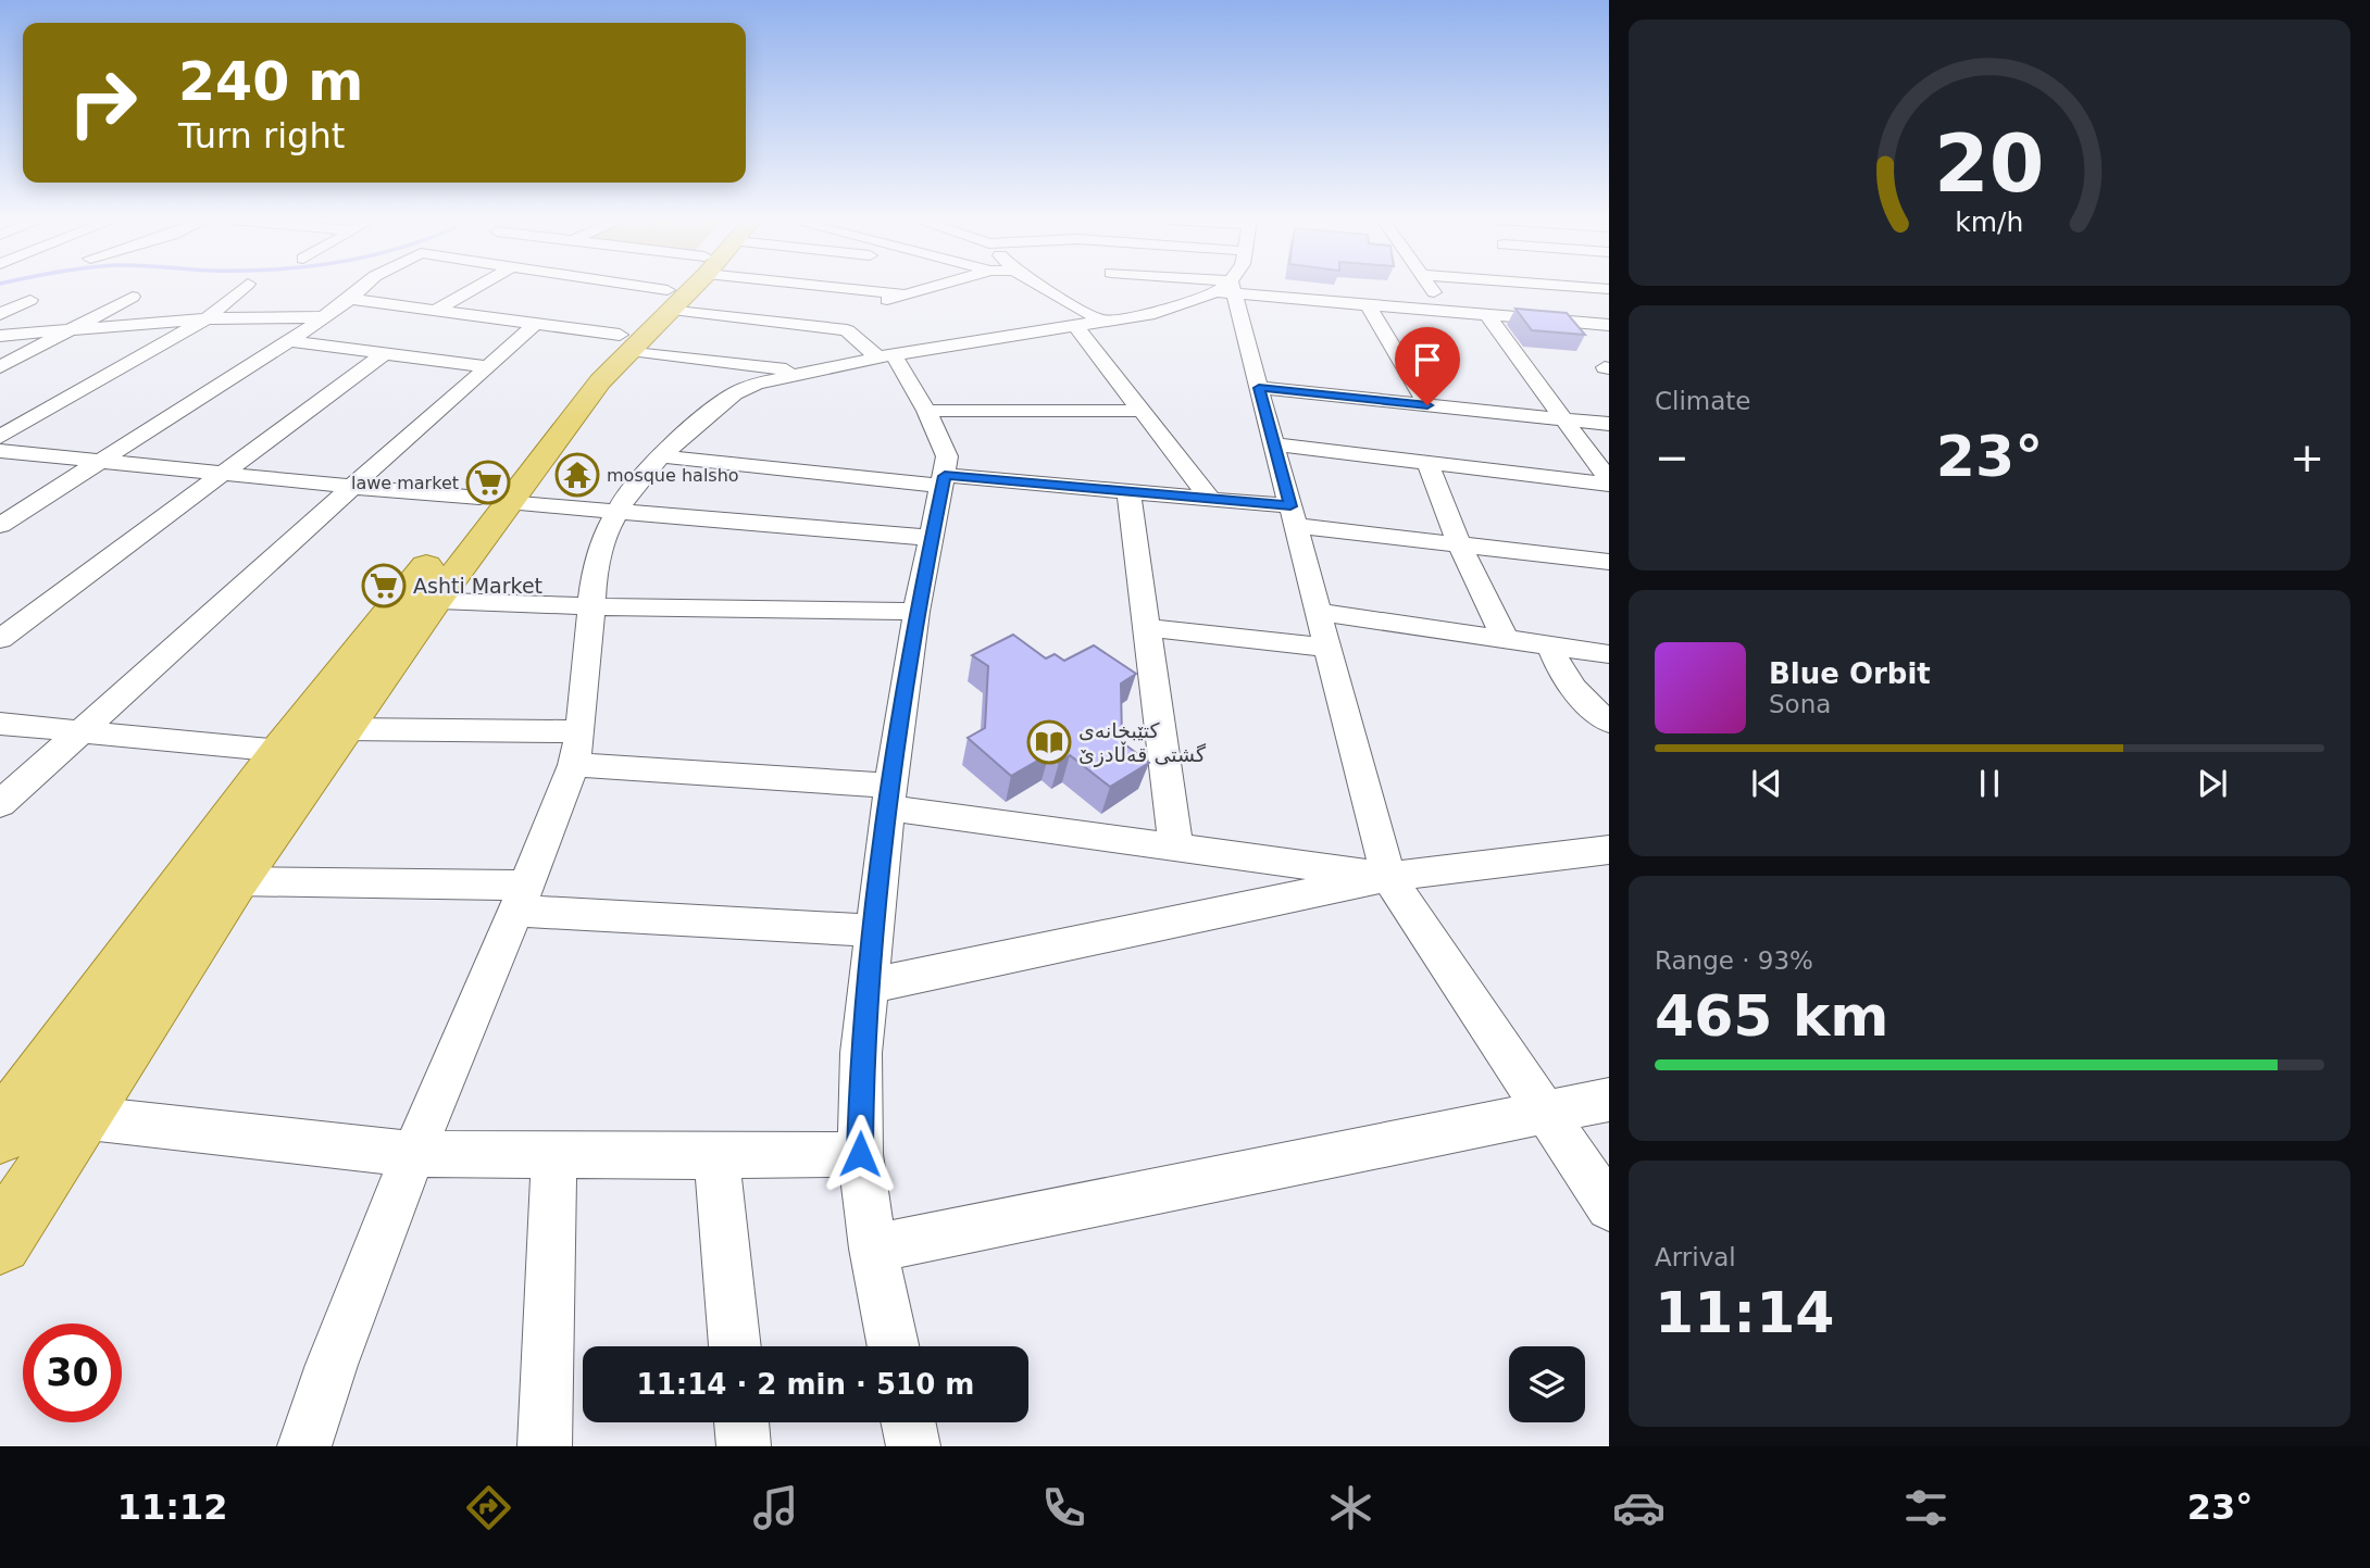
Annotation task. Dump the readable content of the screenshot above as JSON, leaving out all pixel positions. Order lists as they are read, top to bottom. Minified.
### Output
{"places":{"temple":["mosque halsho"],"supermarket":["lawe market","Ashti Market"],"library":["کتێبخانەی گشتی قەڵادزێ"]},"page":{"turn":["240 m","Turn right"],"tile":["Climate",["Range · 93%","465 km"],["Arrival","11:14"]],"heat":["−","23°","+"],"song":["Blue Orbit","Sona"],"limit":"30","trip":"11:14 · 2 min · 510 m","tabs":["11:12","23°"],"gauge":["20","km/h"]}}
